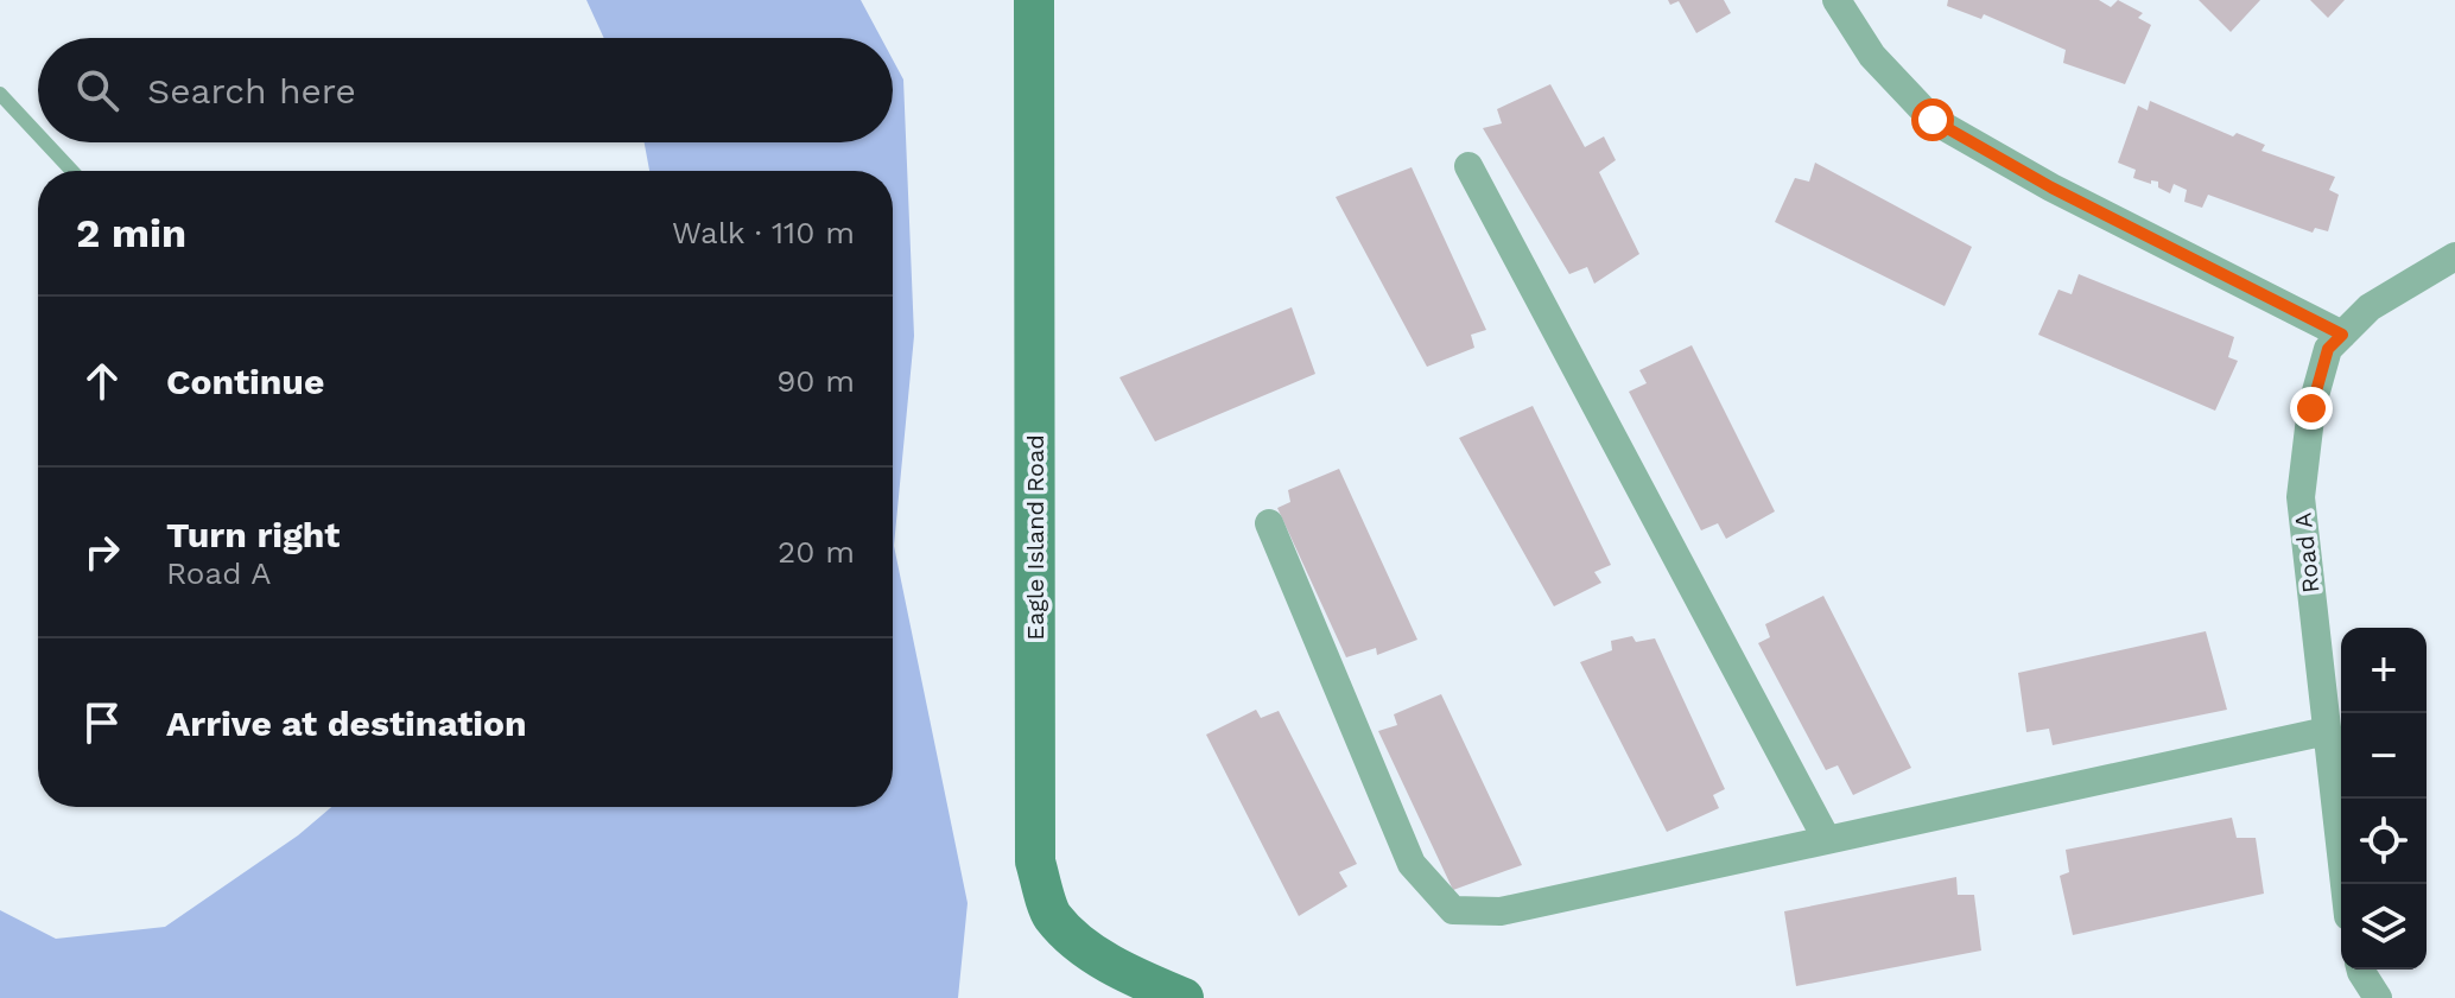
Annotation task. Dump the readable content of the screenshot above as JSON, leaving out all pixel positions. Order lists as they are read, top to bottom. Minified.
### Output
{"streets":{"street":["Eagle Island Road","Road A"]},"page":{"search":"Search here","heading":["2 min","Walk · 110 m"],"list":[["Continue","90 m"],["Turn right","Road A","20 m"],"Arrive at destination"],"map_buttons":["+","−"]}}
